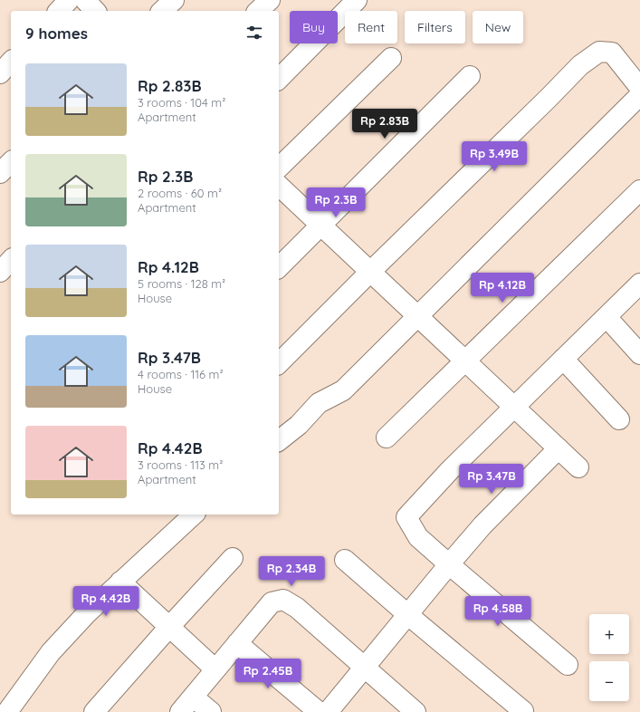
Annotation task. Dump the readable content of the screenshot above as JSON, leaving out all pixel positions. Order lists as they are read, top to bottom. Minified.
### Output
{"page":{"chip":["Buy","Rent","Filters","New"],"heading":"9 homes","list":[{"name":"Rp 2.83B","note":"3 rooms · 104 m² · Apartment"},{"name":"Rp 2.3B","note":"2 rooms · 60 m² · Apartment"},{"name":"Rp 4.12B","note":"5 rooms · 128 m² · House"},{"name":"Rp 3.47B","note":"4 rooms · 116 m² · House"},{"name":"Rp 4.42B","note":"3 rooms · 113 m² · Apartment"}],"price":["Rp 2.83B","Rp 3.49B","Rp 2.3B","Rp 4.12B","Rp 3.47B","Rp 2.34B","Rp 4.42B","Rp 4.58B","Rp 2.45B"],"map_buttons":["+","−"]}}
